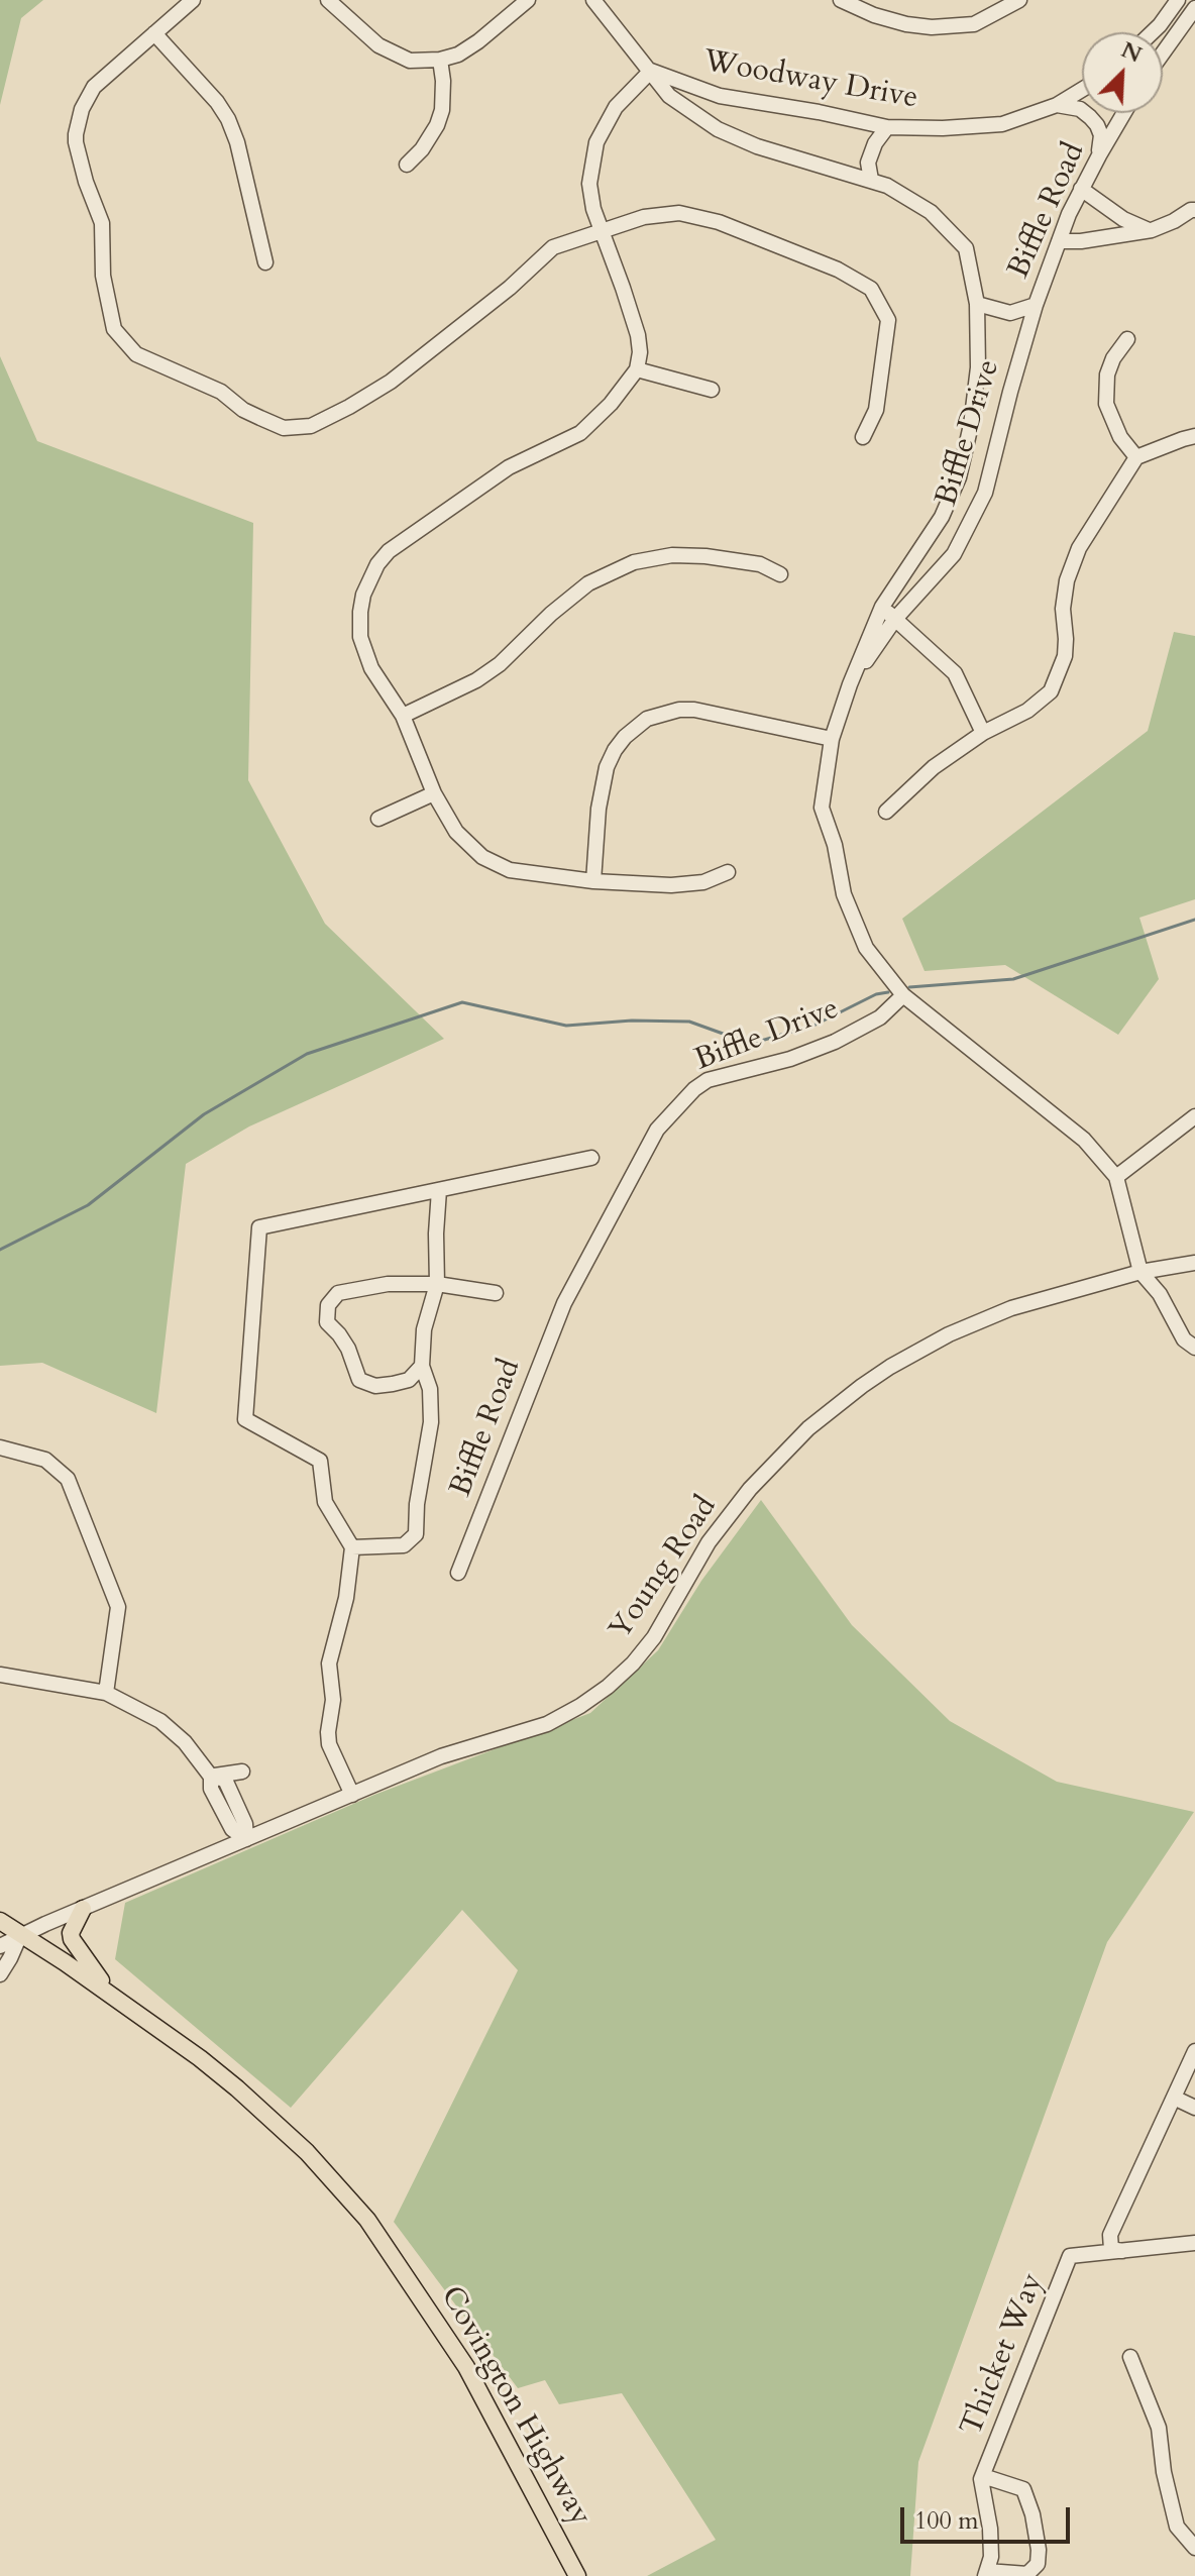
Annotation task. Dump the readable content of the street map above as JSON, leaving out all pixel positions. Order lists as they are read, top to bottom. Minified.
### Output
{"streets":{"main road":["Covington Highway"],"street":["Woodway Drive","Biffle Road","Biffle Drive","Young Road","Thicket Way"]},"crossings":[["Woodway Drive","Biffle Drive"],["Biffle Road","Biffle Drive"],["Biffle Drive","Young Road"],["Young Road","Covington Highway"]],"scale_bar":"100 m","north":"top right"}
